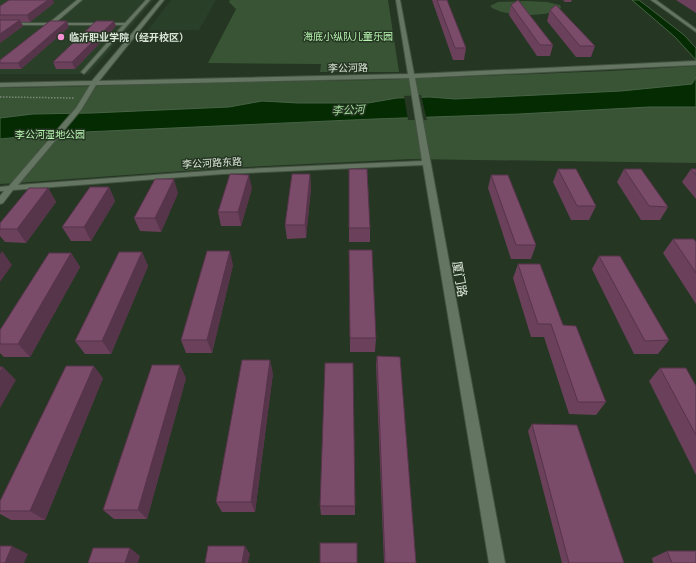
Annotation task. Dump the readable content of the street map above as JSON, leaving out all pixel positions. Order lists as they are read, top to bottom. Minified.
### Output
{"streets":{"street":["李公河路","李公河路东路","厦门路"]},"crossings":[["李公河路","厦门路"],["李公河路东路","厦门路"]],"water":["李公河"],"parks":["海底小纵队儿童乐园","李公河湿地公园"],"places":["临沂职业学院（经开校区）"]}
